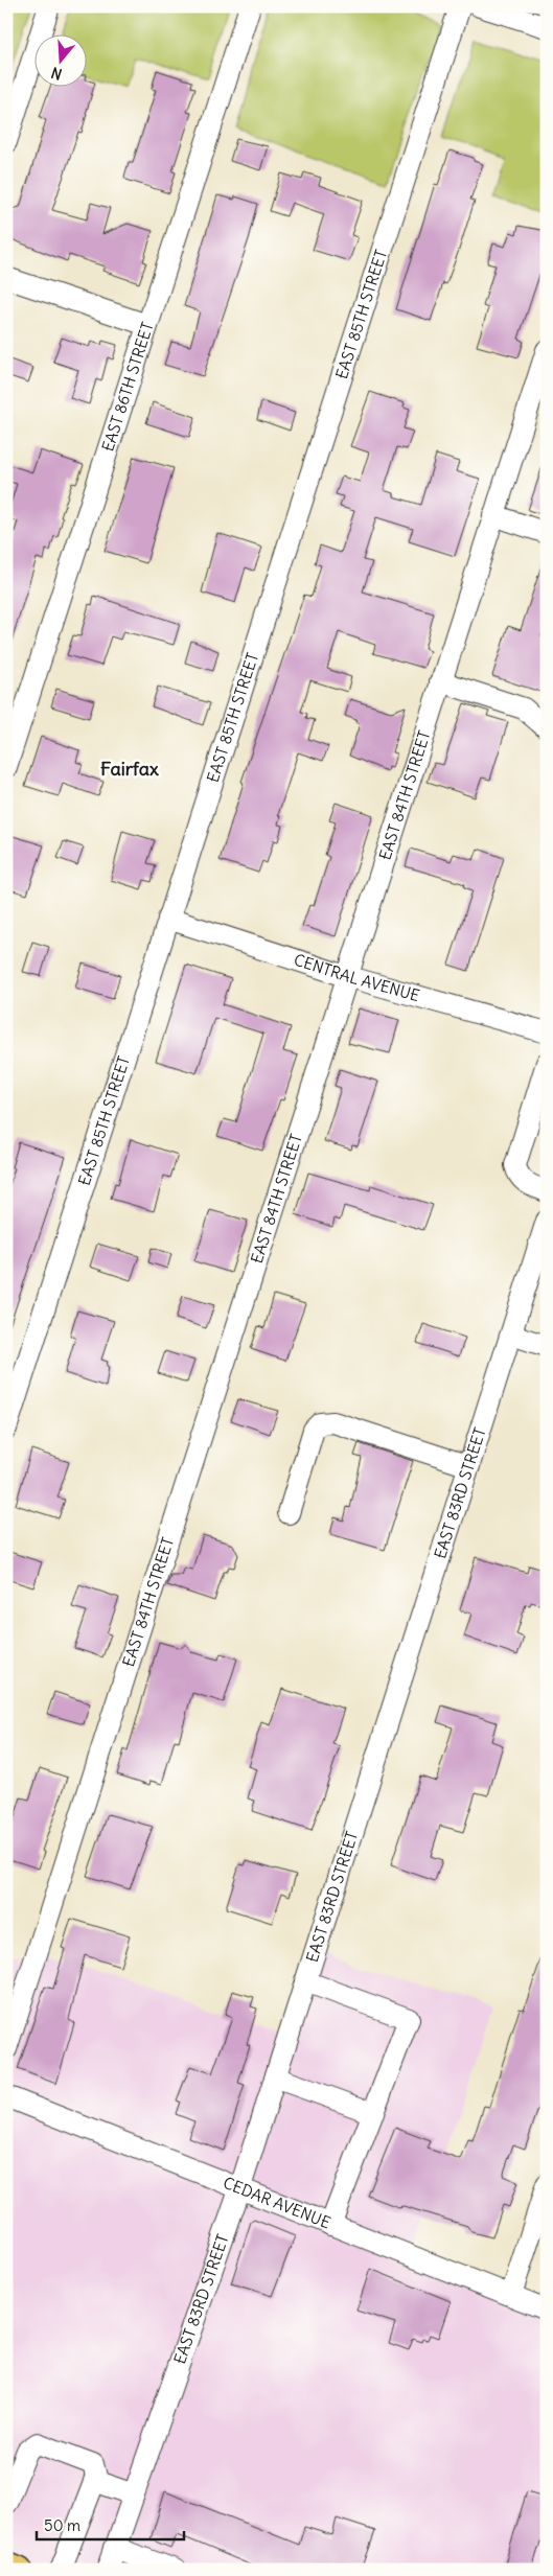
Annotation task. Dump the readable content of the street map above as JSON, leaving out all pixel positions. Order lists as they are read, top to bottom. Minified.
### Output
{"streets":{"street":["EAST 85TH STREET","EAST 86TH STREET","EAST 84TH STREET","CENTRAL AVENUE","EAST 83RD STREET","CEDAR AVENUE"]},"crossings":[["EAST 85TH STREET","CENTRAL AVENUE"],["EAST 84TH STREET","CENTRAL AVENUE"],["EAST 83RD STREET","CEDAR AVENUE"]],"districts":["Fairfax"],"scale_bar":"50 m","north":"bottom"}
